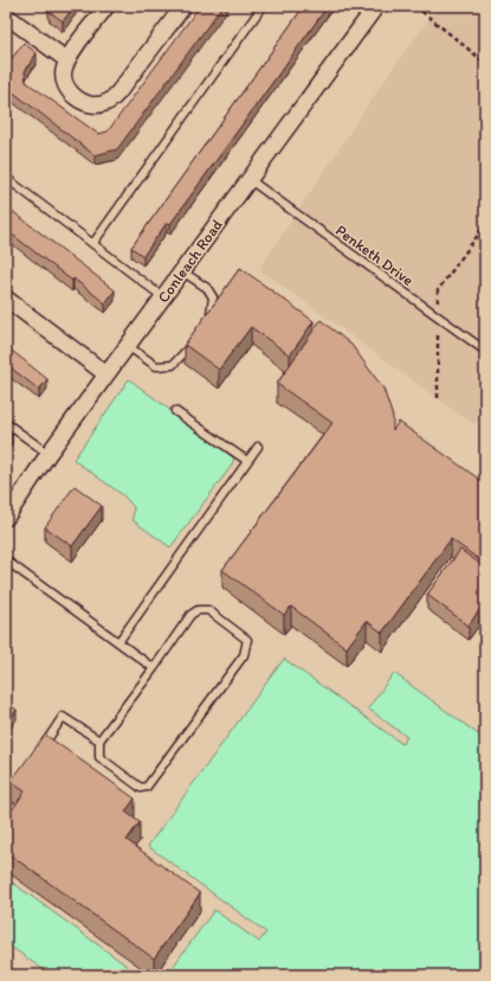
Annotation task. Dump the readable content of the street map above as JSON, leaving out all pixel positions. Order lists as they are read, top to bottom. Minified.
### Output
{"streets":{"street":["Conleach Road"],"lane":["Penketh Drive"]},"crossings":[["Penketh Drive","Conleach Road"]]}
